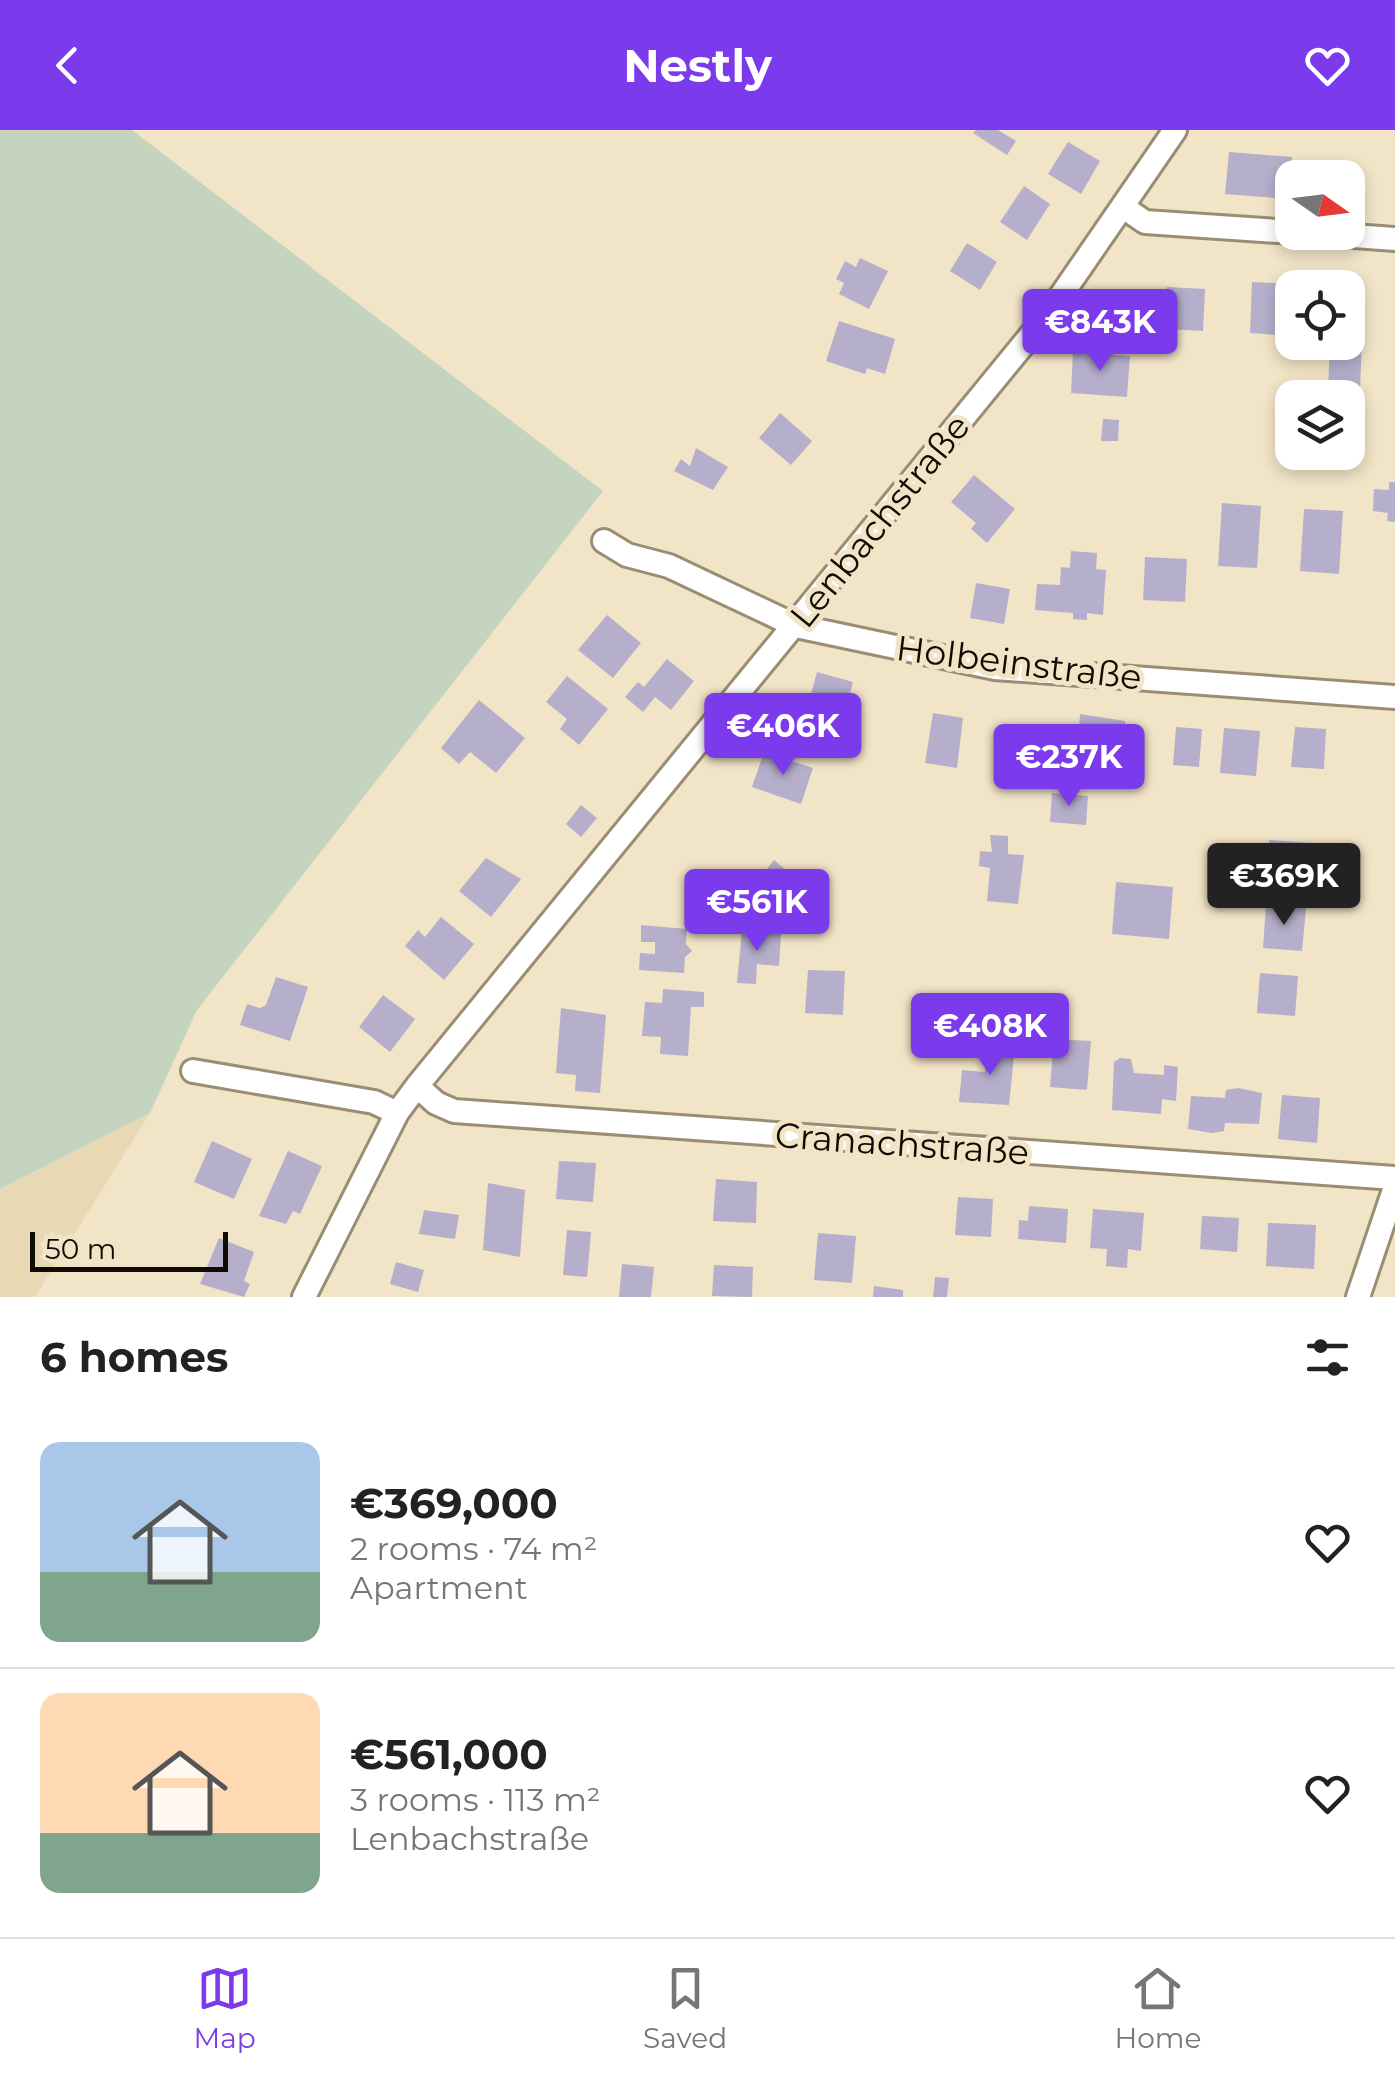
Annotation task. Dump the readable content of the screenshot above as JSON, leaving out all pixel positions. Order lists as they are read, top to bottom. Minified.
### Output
{"streets":{"street":["Lenbachstraße","Holbeinstraße","Cranachstraße"]},"crossings":[["Lenbachstraße","Holbeinstraße"],["Lenbachstraße","Cranachstraße"]],"scale_bar":"50 m","north":"right","page":{"header":"Nestly","price":["€843K","€406K","€237K","€369K","€561K","€408K"],"scale":"50 m","heading":"6 homes","list":[{"name":"€369,000","note":"2 rooms · 74 m² · Apartment"},{"name":"€561,000","note":"3 rooms · 113 m² · Lenbachstraße"}],"tabs":["Map","Saved","Home"]}}
